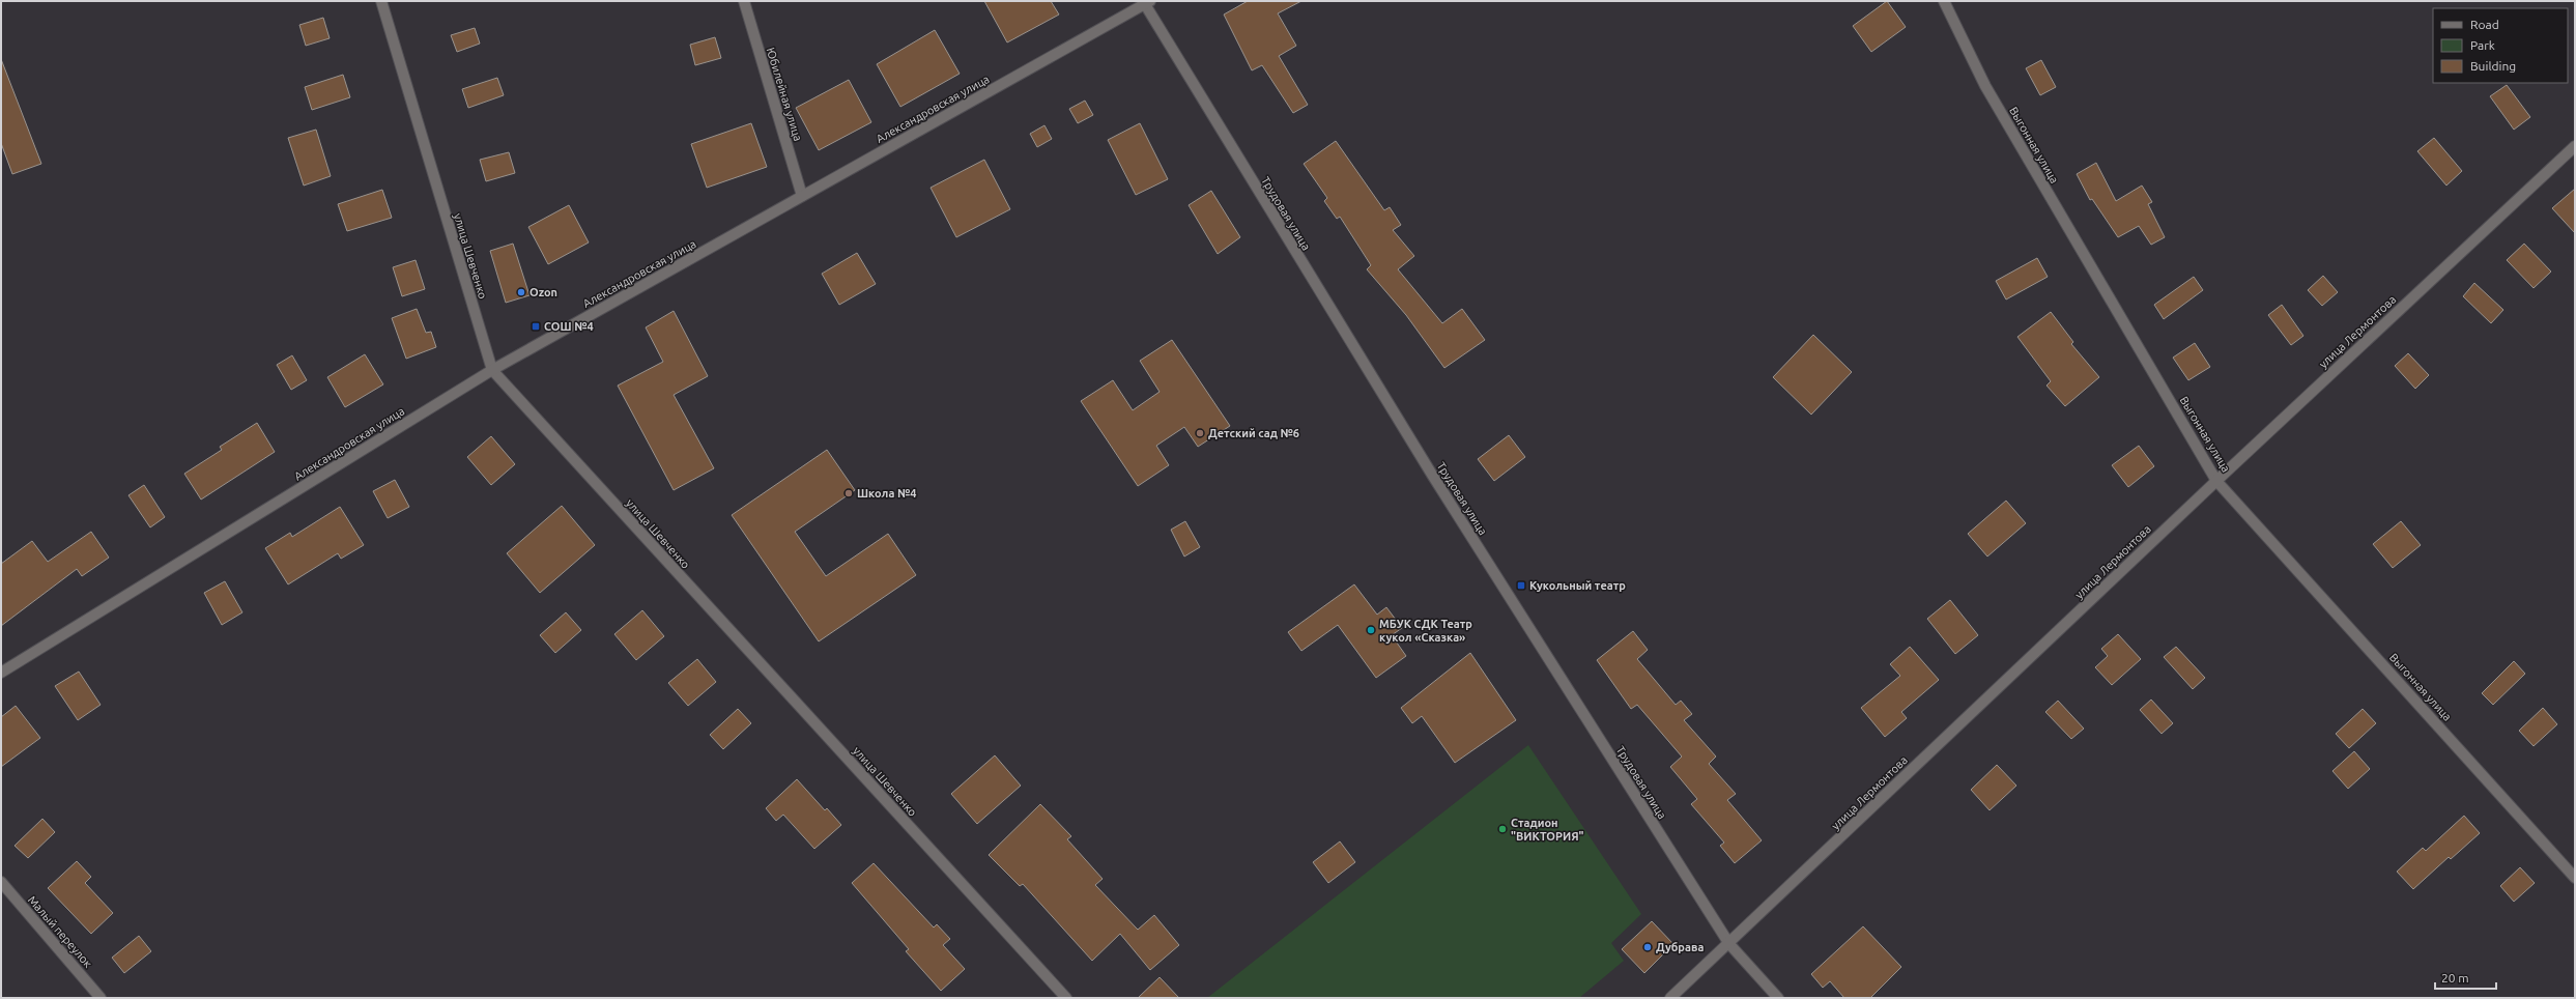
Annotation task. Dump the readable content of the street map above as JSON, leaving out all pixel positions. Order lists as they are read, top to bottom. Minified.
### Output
{"streets":{"street":["Юбилейная улица","Александровская улица","Выгонная улица","Трудовая улица","улица Шевченко","улица Лермонтова","Малый переулок"]},"crossings":[["Юбилейная улица","Александровская улица"],["Александровская улица","Трудовая улица"],["Александровская улица","улица Шевченко"],["Выгонная улица","улица Лермонтова"],["Трудовая улица","улица Лермонтова"]],"places":{"other":["Ozon","Детский сад №6","Школа №4","МБУК СДК Театр кукол «Сказка»","Стадион \"ВИКТОРИЯ\"","Дубрава"],"transit":["СОШ №4","Кукольный театр"]},"legend":["Road","Park","Building"],"scale_bar":"20 m"}
